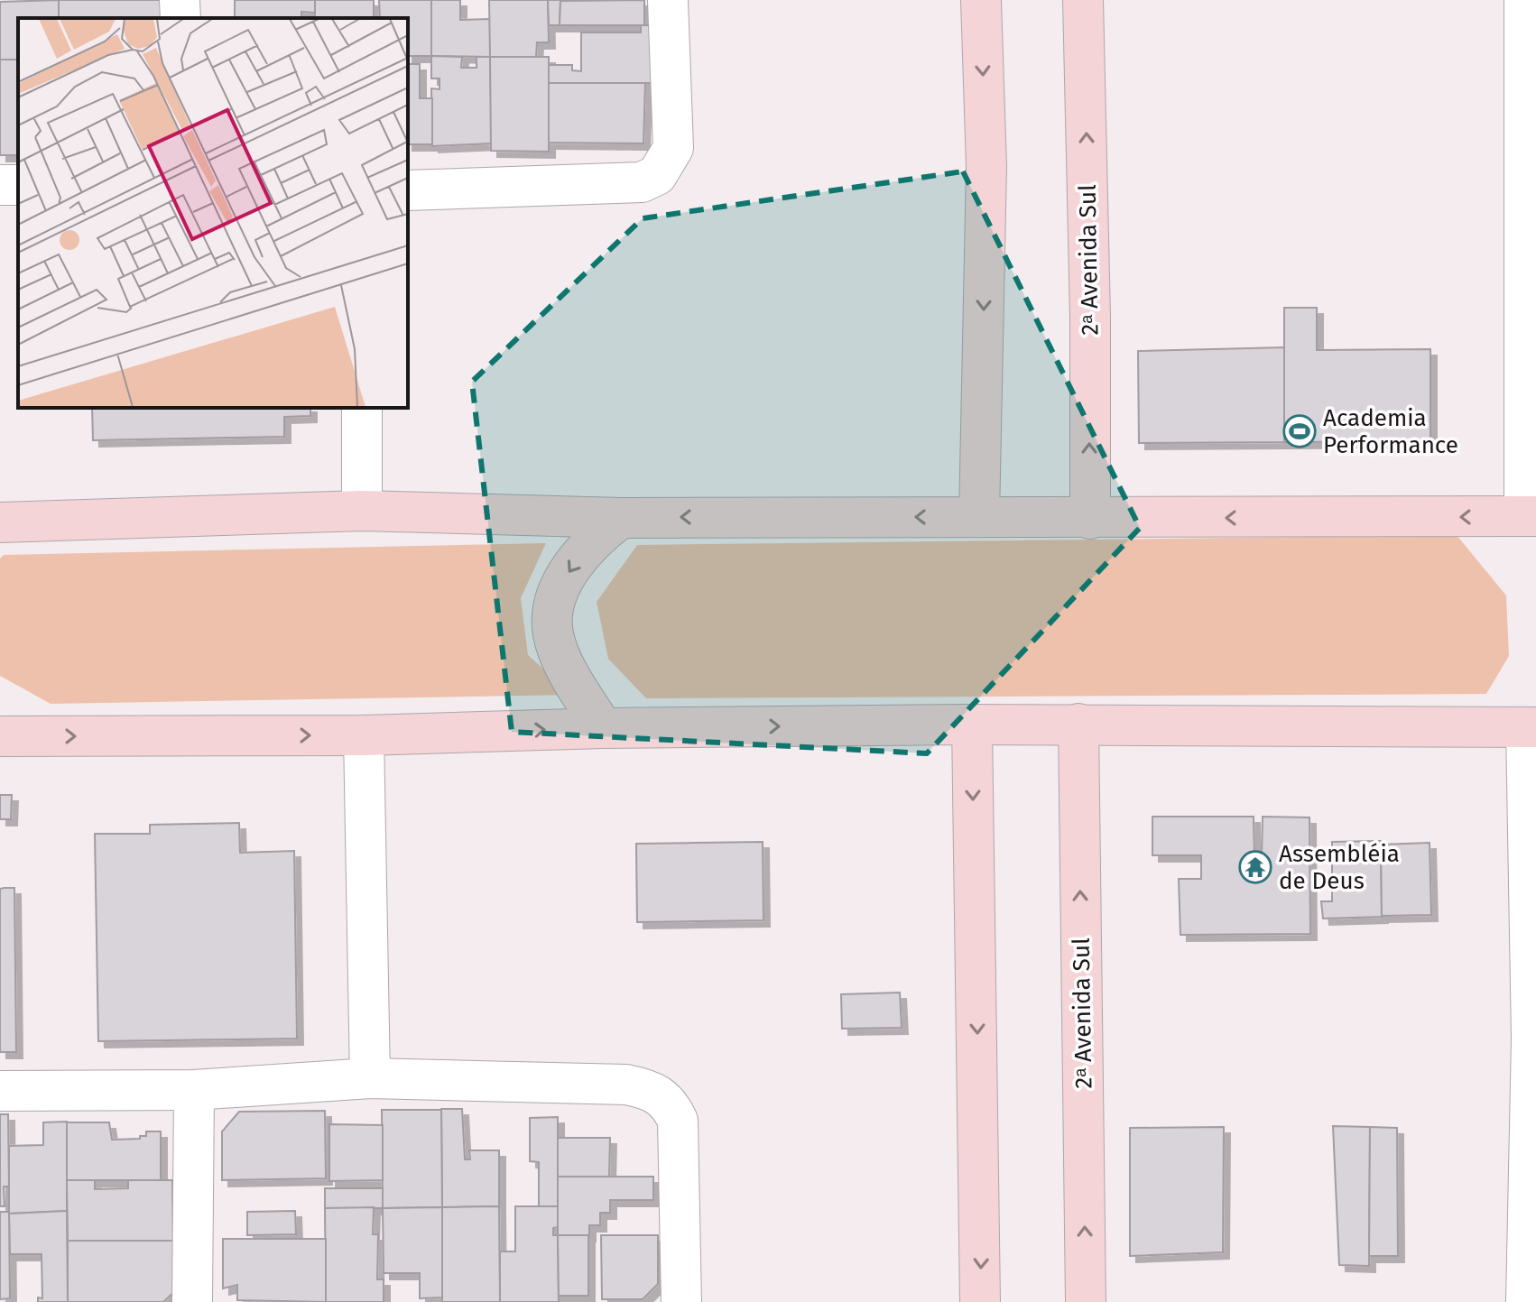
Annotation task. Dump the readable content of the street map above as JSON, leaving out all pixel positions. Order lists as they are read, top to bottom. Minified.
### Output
{"streets":{"main road":["2ᵃ Avenida Sul"]},"places":{"sports":["Academia Performance"],"temple":["Assembléia de Deus"]}}
